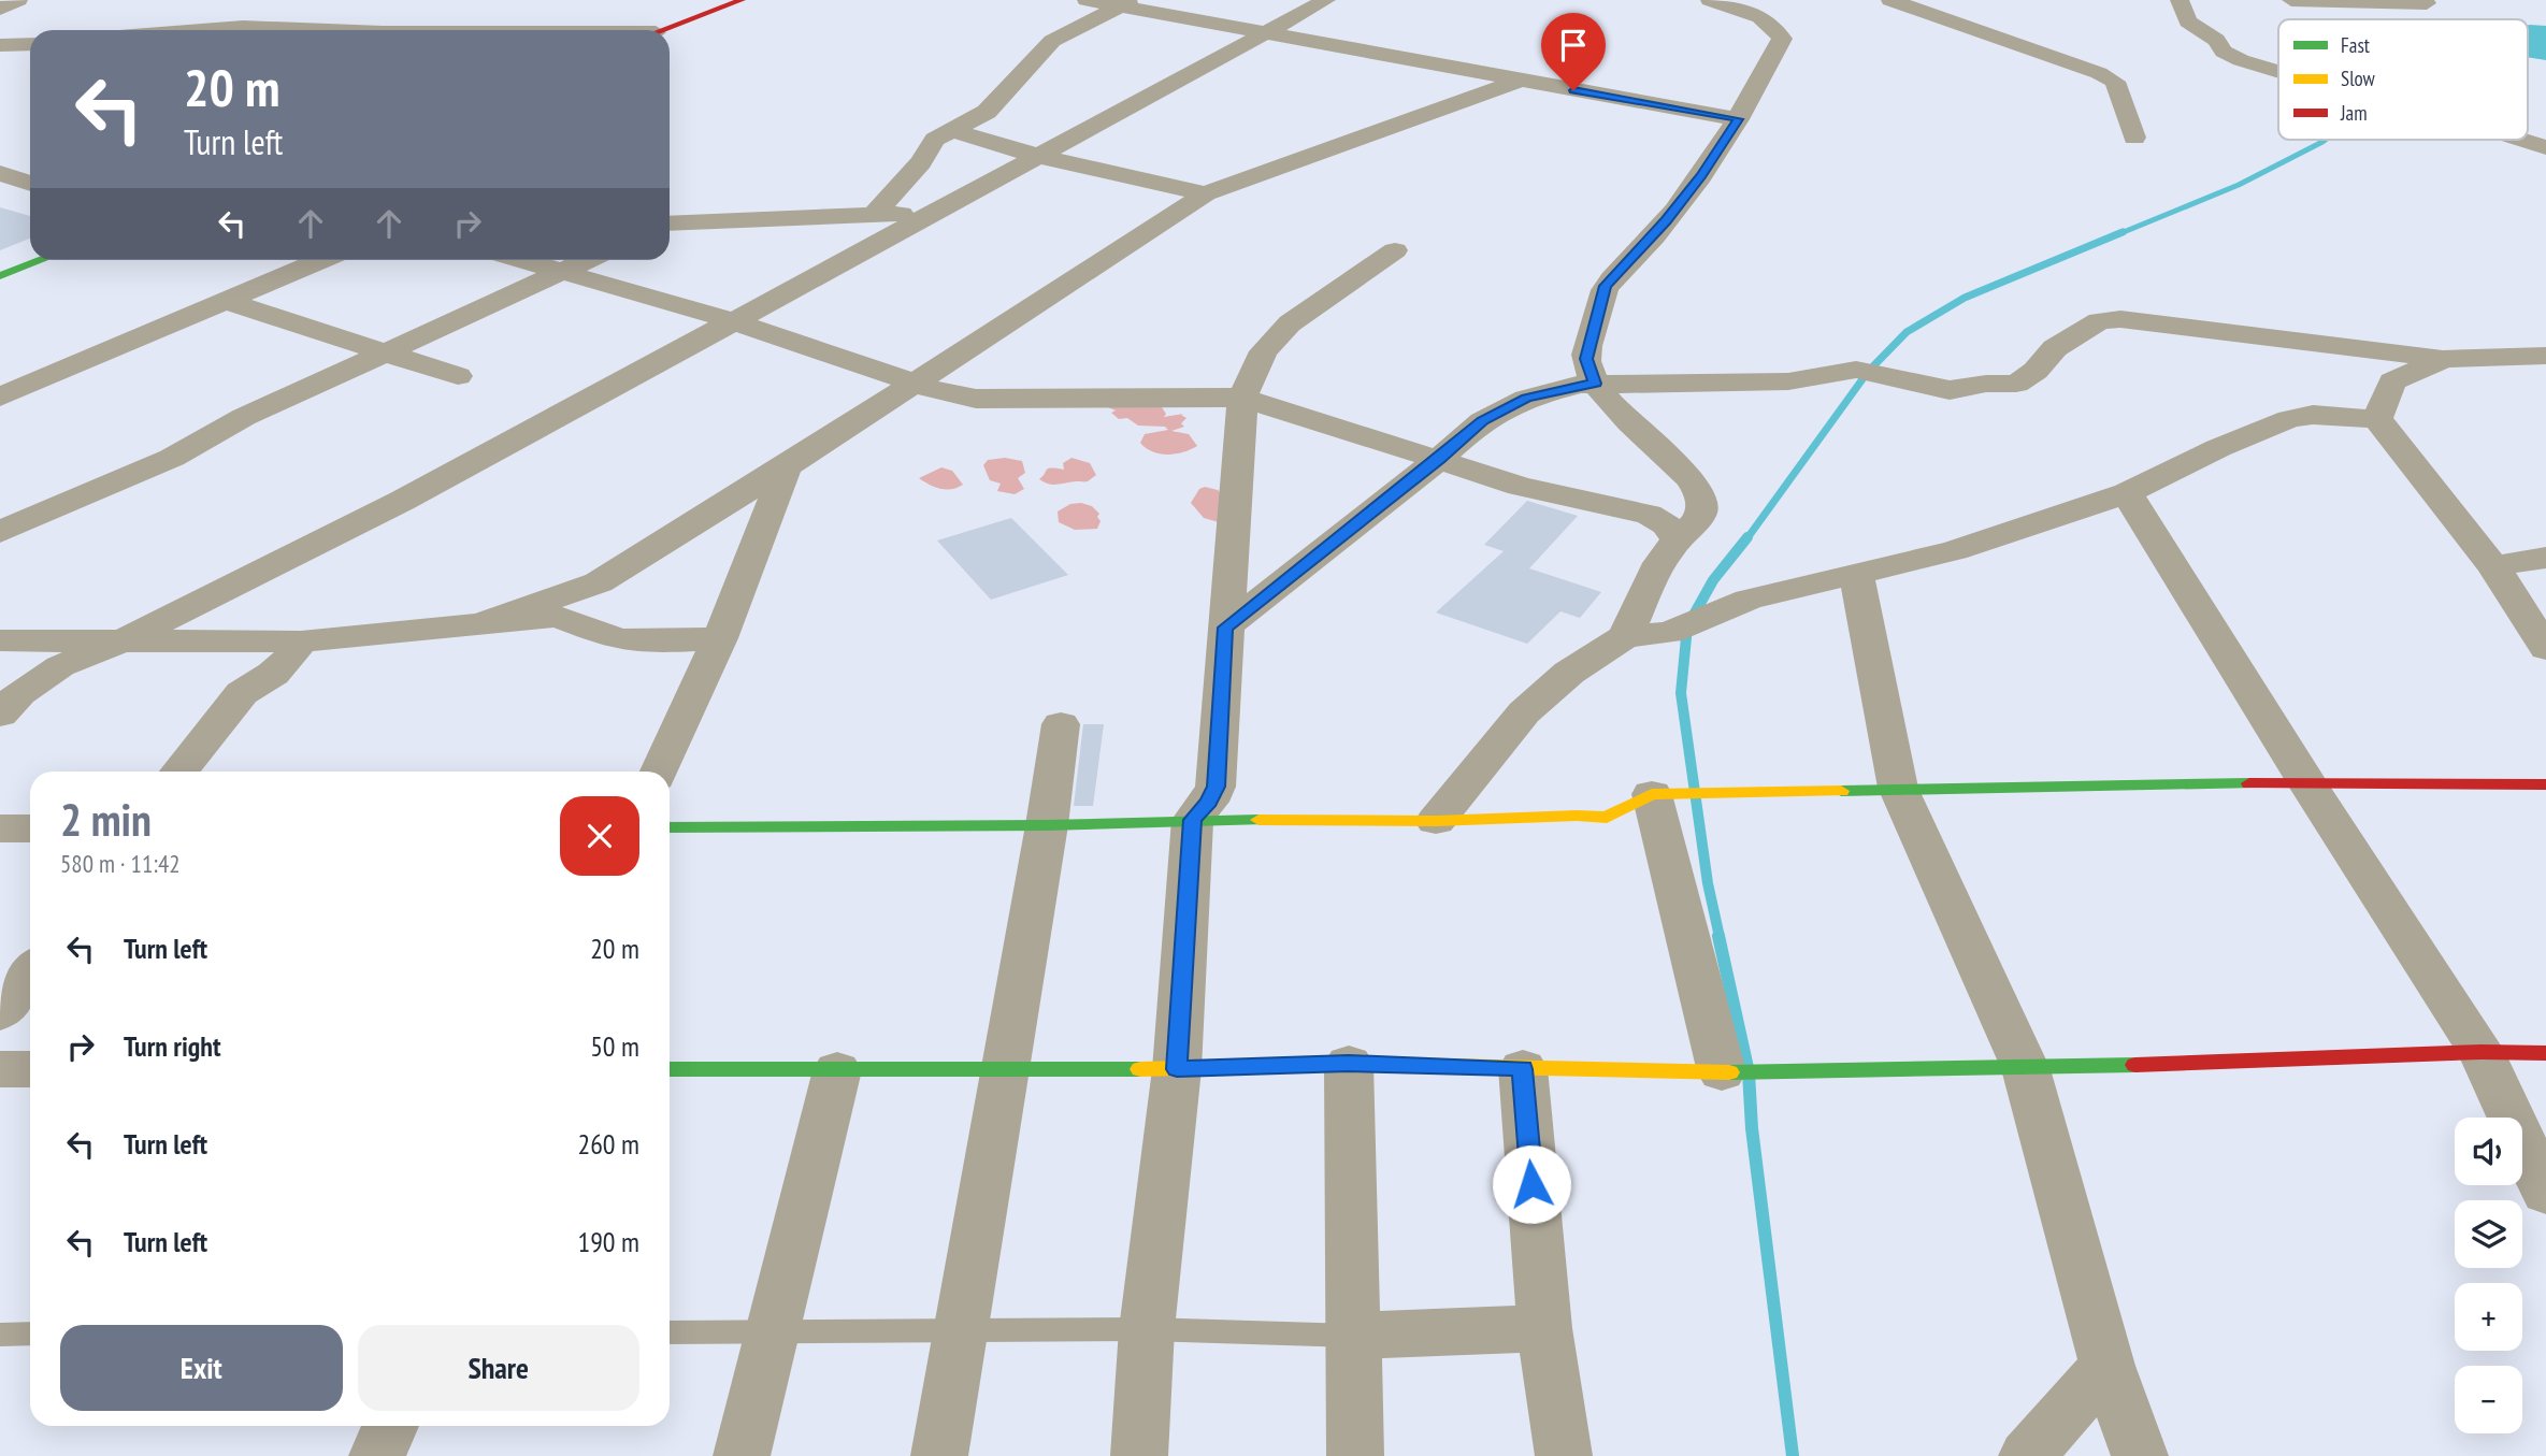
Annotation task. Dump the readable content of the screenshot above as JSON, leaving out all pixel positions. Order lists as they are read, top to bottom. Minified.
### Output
{"legend":["Fast","Slow","Jam"],"page":{"turn":["20 m","Turn left"],"heading":["2 min","580 m · 11:42"],"list":[{"name":"Turn left","value":"20 m"},{"name":"Turn right","value":"50 m"},{"name":"Turn left","value":"260 m"},{"name":"Turn left","value":"190 m"}],"map_buttons":["+","−"],"buttons":["Exit","Share"]}}
